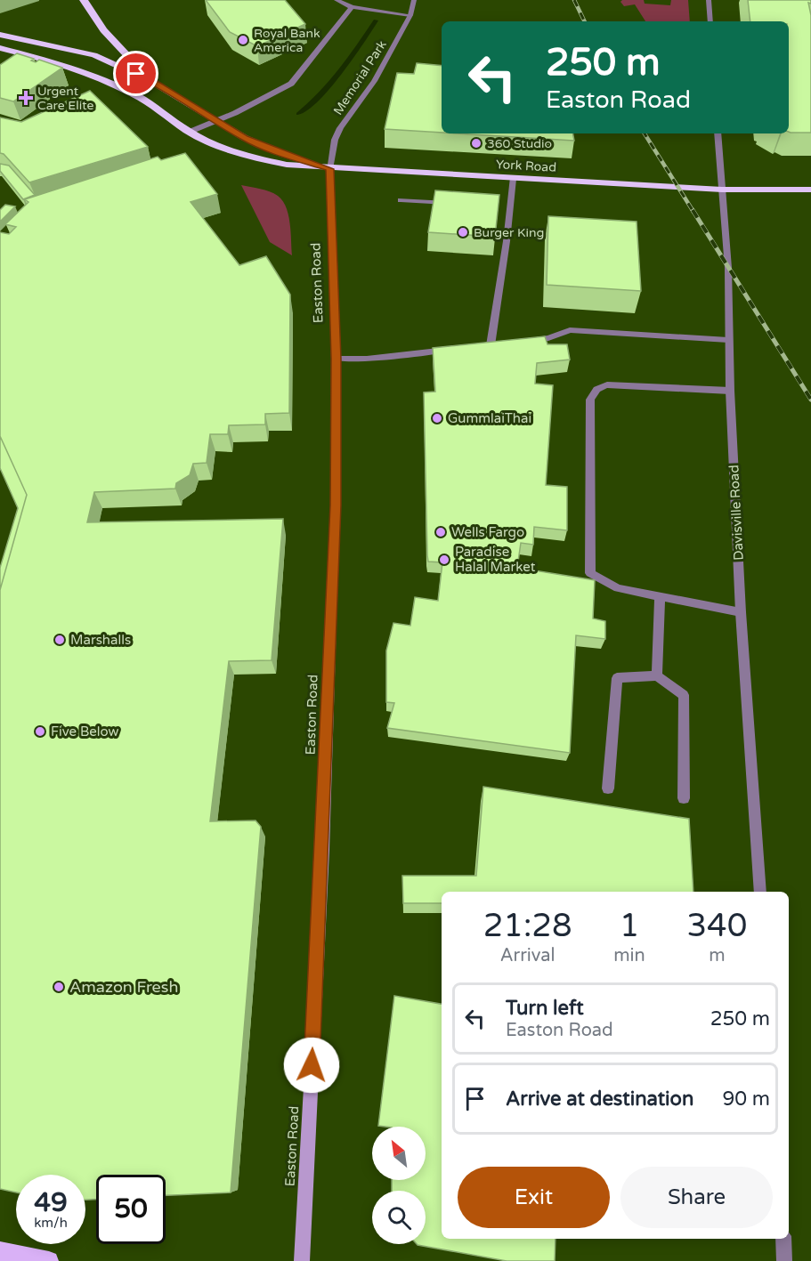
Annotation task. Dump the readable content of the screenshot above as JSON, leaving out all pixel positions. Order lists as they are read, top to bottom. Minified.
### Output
{"streets":{"highway":["York Road"],"main road":["Easton Road"],"street":["Memorial Park","Davisville Road"]},"crossings":[["Memorial Park","York Road"],["Memorial Park","Easton Road"],["York Road","Easton Road"],["York Road","Davisville Road"]],"places":{"other":["Royal Bank America","360 Studio","Burger King","GummlaiThai","Wells Fargo","Paradise Halal Market","Marshalls","Five Below","Amazon Fresh"],"health":["Urgent Care Elite"]},"north":"top left","page":{"turn":["250 m","Easton Road"],"eta":["21:28","Arrival","1","min","340","m"],"list":[{"name":"Turn left","note":"Easton Road","value":"250 m"},{"name":"Arrive at destination","value":"90 m"}],"buttons":["Exit","Share"],"speed":"49 km/h","limit":"50"}}
